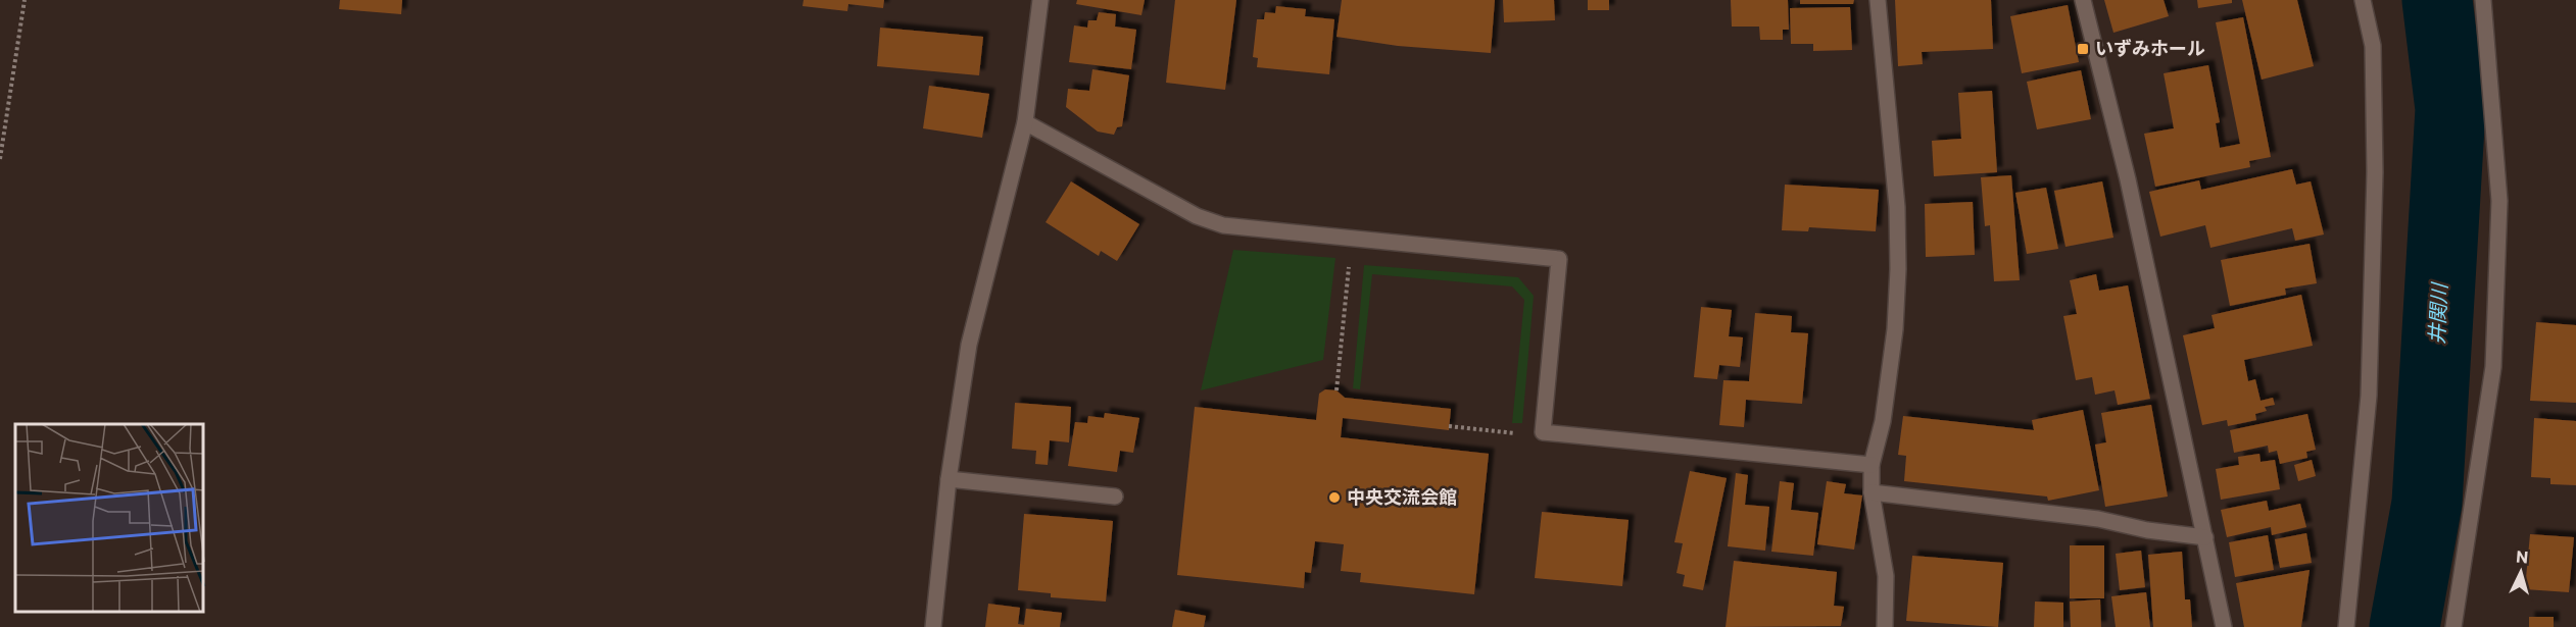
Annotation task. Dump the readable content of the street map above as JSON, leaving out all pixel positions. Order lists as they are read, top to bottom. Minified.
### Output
{"water":["井関川"],"places":{"transit":["いずみホール"],"other":["中央交流会館"]},"north":"top"}
